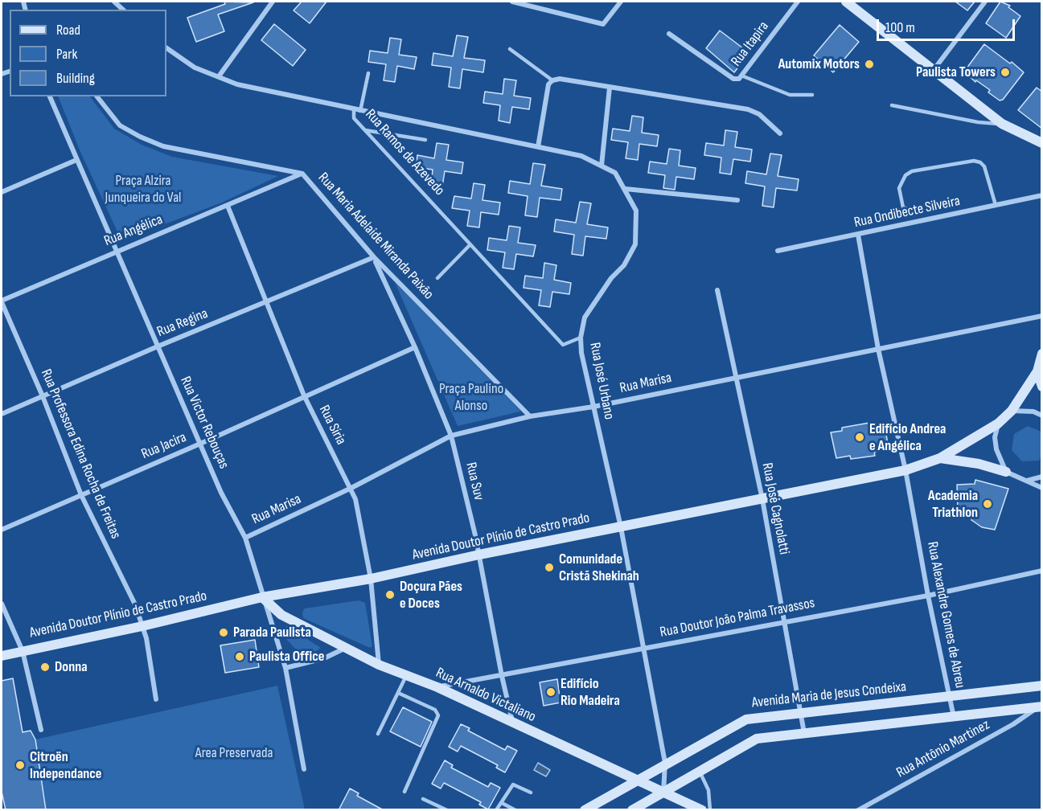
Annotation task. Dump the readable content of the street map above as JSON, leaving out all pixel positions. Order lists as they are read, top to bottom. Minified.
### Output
{"streets":{"street":["Rua Itapira","Rua Ramos de Azevedo","Rua Ondibecte Silveira","Rua Angélica","Rua Maria Adelaide Miranda Paixão","Rua Regina","Rua José Urbano","Rua Marisa","Rua Victor Rebouças","Rua Síria","Rua Jacira","Rua Professora Edina Rocha de Freitas","Rua Suv","Rua José Cagnolatti","Avenida Doutor Plínio de Castro Prado","Rua Alexandre Gomes de Abreu","Rua Doutor João Palma Travassos","Rua Arnaldo Victaliano","Avenida Maria de Jesus Condeixa","Rua Antônio Martinez"]},"crossings":[["Rua Ramos de Azevedo","Rua José Urbano"],["Rua Ondibecte Silveira","Rua Alexandre Gomes de Abreu"],["Rua Angélica","Rua Maria Adelaide Miranda Paixão"],["Rua Angélica","Rua Victor Rebouças"],["Rua Angélica","Rua Síria"],["Rua Angélica","Rua Professora Edina Rocha de Freitas"],["Rua Maria Adelaide Miranda Paixão","Rua Regina"],["Rua Maria Adelaide Miranda Paixão","Rua Marisa"],["Rua Maria Adelaide Miranda Paixão","Rua Suv"],["Rua Regina","Rua Victor Rebouças"],["Rua Regina","Rua Síria"],["Rua Regina","Rua Professora Edina Rocha de Freitas"],["Rua Regina","Rua Suv"],["Rua José Urbano","Rua Marisa"],["Rua José Urbano","Avenida Doutor Plínio de Castro Prado"],["Rua José Urbano","Rua Doutor João Palma Travassos"],["Rua José Urbano","Rua Arnaldo Victaliano"],["Rua José Urbano","Avenida Maria de Jesus Condeixa"],["Rua Marisa","Rua Victor Rebouças"],["Rua Marisa","Rua Síria"],["Rua Marisa","Rua Suv"],["Rua Marisa","Rua José Cagnolatti"],["Rua Marisa","Rua Alexandre Gomes de Abreu"],["Rua Victor Rebouças","Rua Jacira"],["Rua Victor Rebouças","Avenida Doutor Plínio de Castro Prado"],["Rua Victor Rebouças","Rua Arnaldo Victaliano"],["Rua Síria","Rua Jacira"],["Rua Síria","Avenida Doutor Plínio de Castro Prado"],["Rua Síria","Rua Arnaldo Victaliano"],["Rua Jacira","Rua Professora Edina Rocha de Freitas"],["Rua Jacira","Rua Suv"],["Rua Professora Edina Rocha de Freitas","Avenida Doutor Plínio de Castro Prado"],["Rua Suv","Avenida Doutor Plínio de Castro Prado"],["Rua Suv","Rua Doutor João Palma Travassos"],["Rua Suv","Rua Arnaldo Victaliano"],["Rua José Cagnolatti","Avenida Doutor Plínio de Castro Prado"],["Rua José Cagnolatti","Rua Doutor João Palma Travassos"],["Rua José Cagnolatti","Avenida Maria de Jesus Condeixa"],["Avenida Doutor Plínio de Castro Prado","Rua Alexandre Gomes de Abreu"],["Avenida Doutor Plínio de Castro Prado","Rua Arnaldo Victaliano"],["Rua Alexandre Gomes de Abreu","Rua Doutor João Palma Travassos"],["Rua Alexandre Gomes de Abreu","Avenida Maria de Jesus Condeixa"],["Rua Doutor João Palma Travassos","Rua Arnaldo Victaliano"],["Rua Arnaldo Victaliano","Avenida Maria de Jesus Condeixa"]],"parks":["Praça Alzira Junqueira do Val","Praça Paulino Alonso","Area Preservada"],"places":["Automix Motors","Paulista Towers","Edifício Andrea e Angélica","Academia Triathlon","Comunidade Cristã Shekinah","Doçura Pães e Doces","Parada Paulista","Paulista Office","Donna","Edifício Rio Madeira","Citroën Independance"],"legend":["Road","Park","Building"],"scale_bar":"100 m"}
